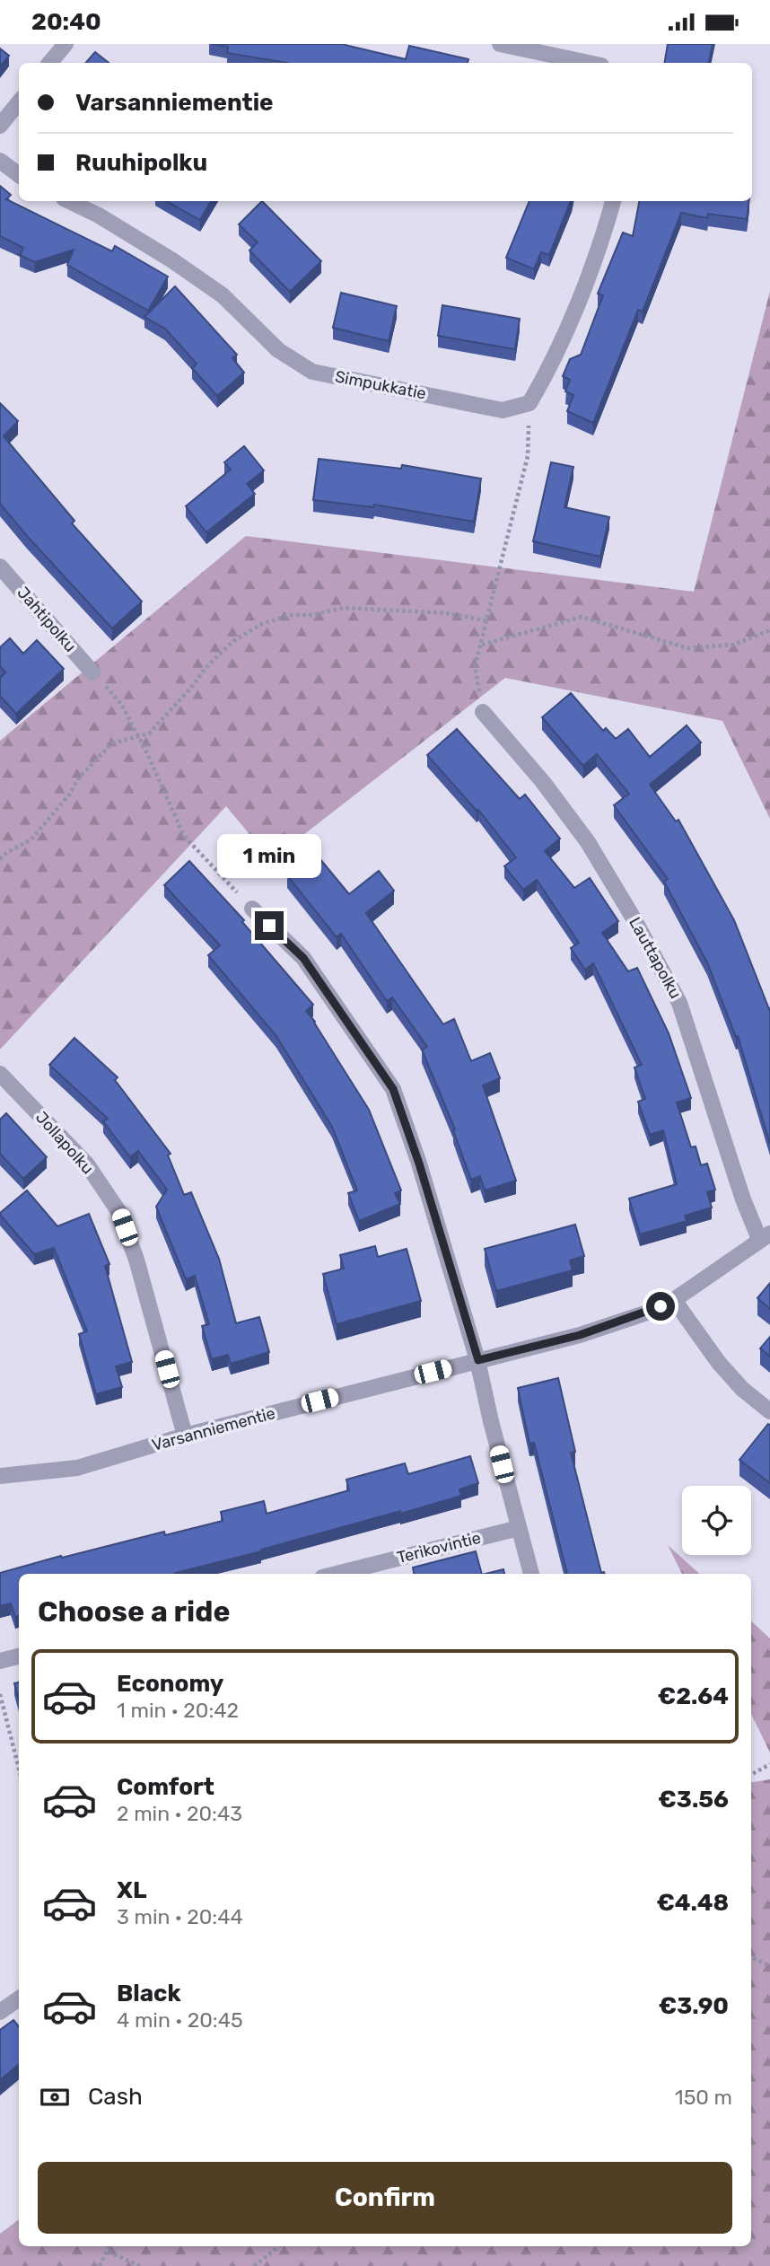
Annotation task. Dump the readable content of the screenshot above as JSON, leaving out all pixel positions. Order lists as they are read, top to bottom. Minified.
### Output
{"streets":{"street":["Simpukkatie","Jahtipolku","Lauttapolku","Jollapolku","Varsanniementie","Terikovintie"]},"crossings":[["Lauttapolku","Varsanniementie"],["Jollapolku","Varsanniementie"]],"page":{"status":"20:40","banner":["Varsanniementie","Ruuhipolku"],"bubble":"1 min","heading":"Choose a ride","list":[{"name":"Economy","note":"1 min · 20:42","value":"€2.64"},{"name":"Comfort","note":"2 min · 20:43","value":"€3.56"},{"name":"XL","note":"3 min · 20:44","value":"€4.48"},{"name":"Black","note":"4 min · 20:45","value":"€3.90"}],"pay":["Cash","150 m"],"buttons":"Confirm"}}
